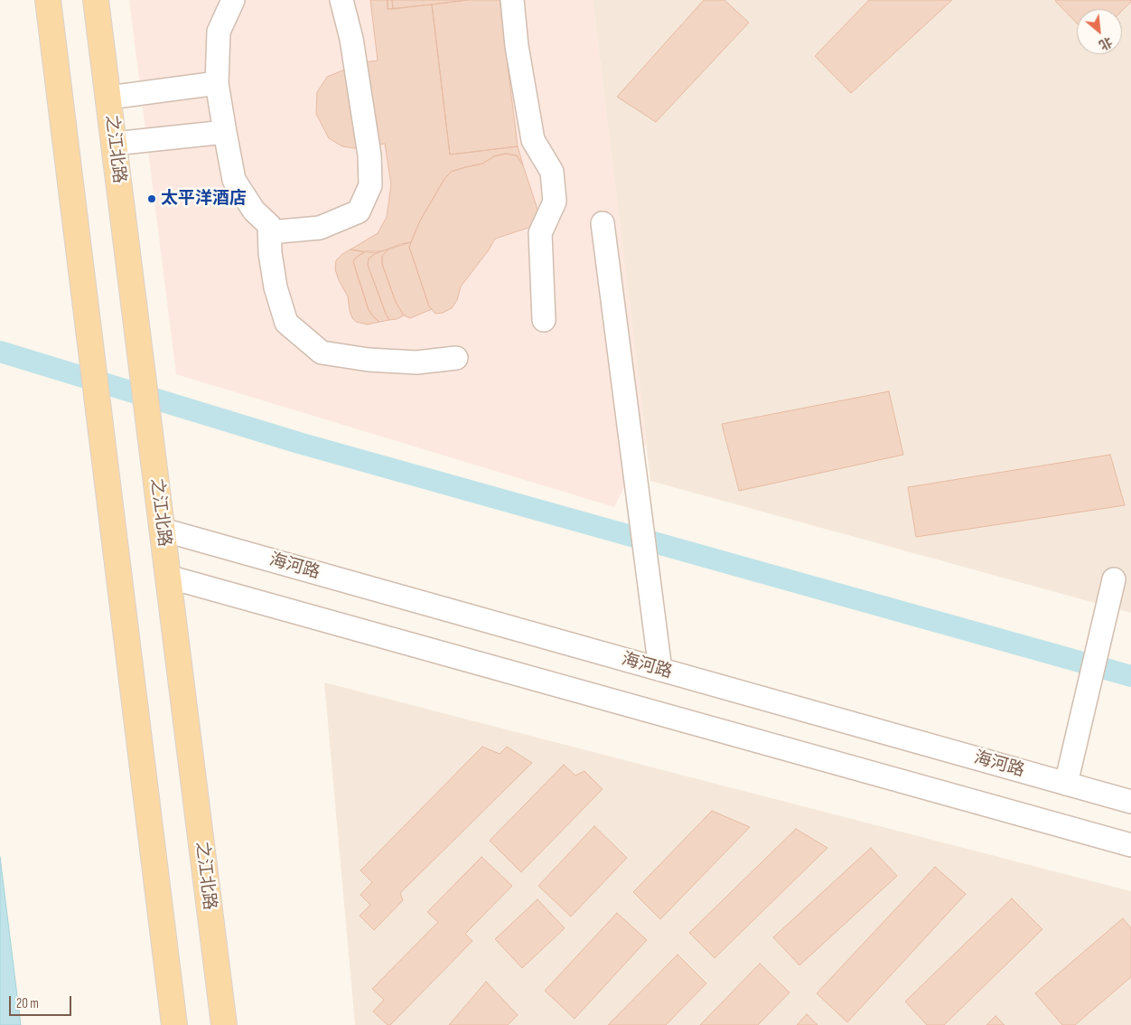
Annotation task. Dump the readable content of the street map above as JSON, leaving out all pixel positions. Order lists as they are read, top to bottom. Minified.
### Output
{"streets":{"main road":["之江北路"],"street":["海河路"]},"crossings":[["之江北路","海河路"]],"places":["太平洋酒店"],"scale_bar":"20 m","north":"bottom right"}
